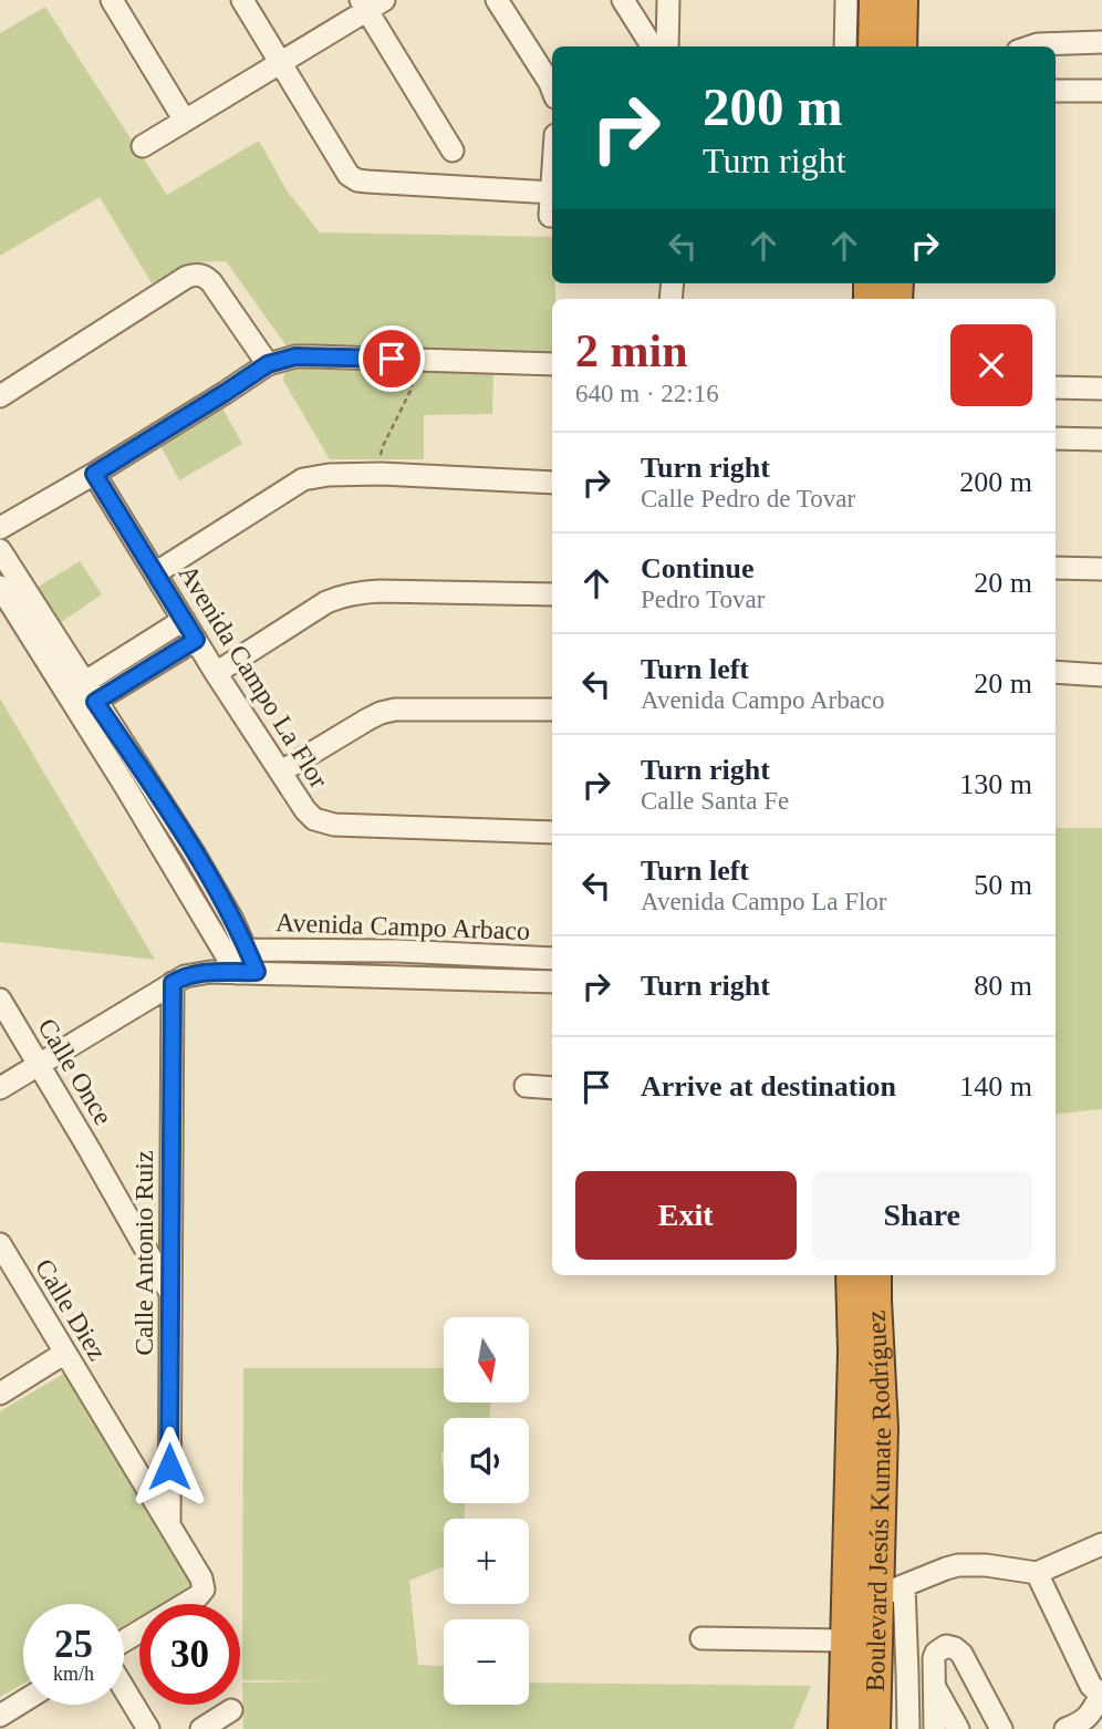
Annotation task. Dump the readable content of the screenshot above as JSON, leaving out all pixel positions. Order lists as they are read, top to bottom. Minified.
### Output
{"streets":{"highway":["Boulevard Jesús Kumate Rodríguez"],"street":["Avenida Campo La Flor","Avenida Campo Arbaco","Calle Once","Calle Antonio Ruiz","Calle Diez"]},"crossings":[["Calle Once","Calle Antonio Ruiz"],["Calle Antonio Ruiz","Calle Diez"]],"north":"bottom","page":{"turn":["200 m","Turn right"],"heading":["2 min","640 m · 22:16"],"list":[{"name":"Turn right","note":"Calle Pedro de Tovar","value":"200 m"},{"name":"Continue","note":"Pedro Tovar","value":"20 m"},{"name":"Turn left","note":"Avenida Campo Arbaco","value":"20 m"},{"name":"Turn right","note":"Calle Santa Fe","value":"130 m"},{"name":"Turn left","note":"Avenida Campo La Flor","value":"50 m"},{"name":"Turn right","value":"80 m"},{"name":"Arrive at destination","value":"140 m"}],"buttons":["Exit","Share"],"map_buttons":["+","−"],"speed":"25 km/h","limit":"30"}}
